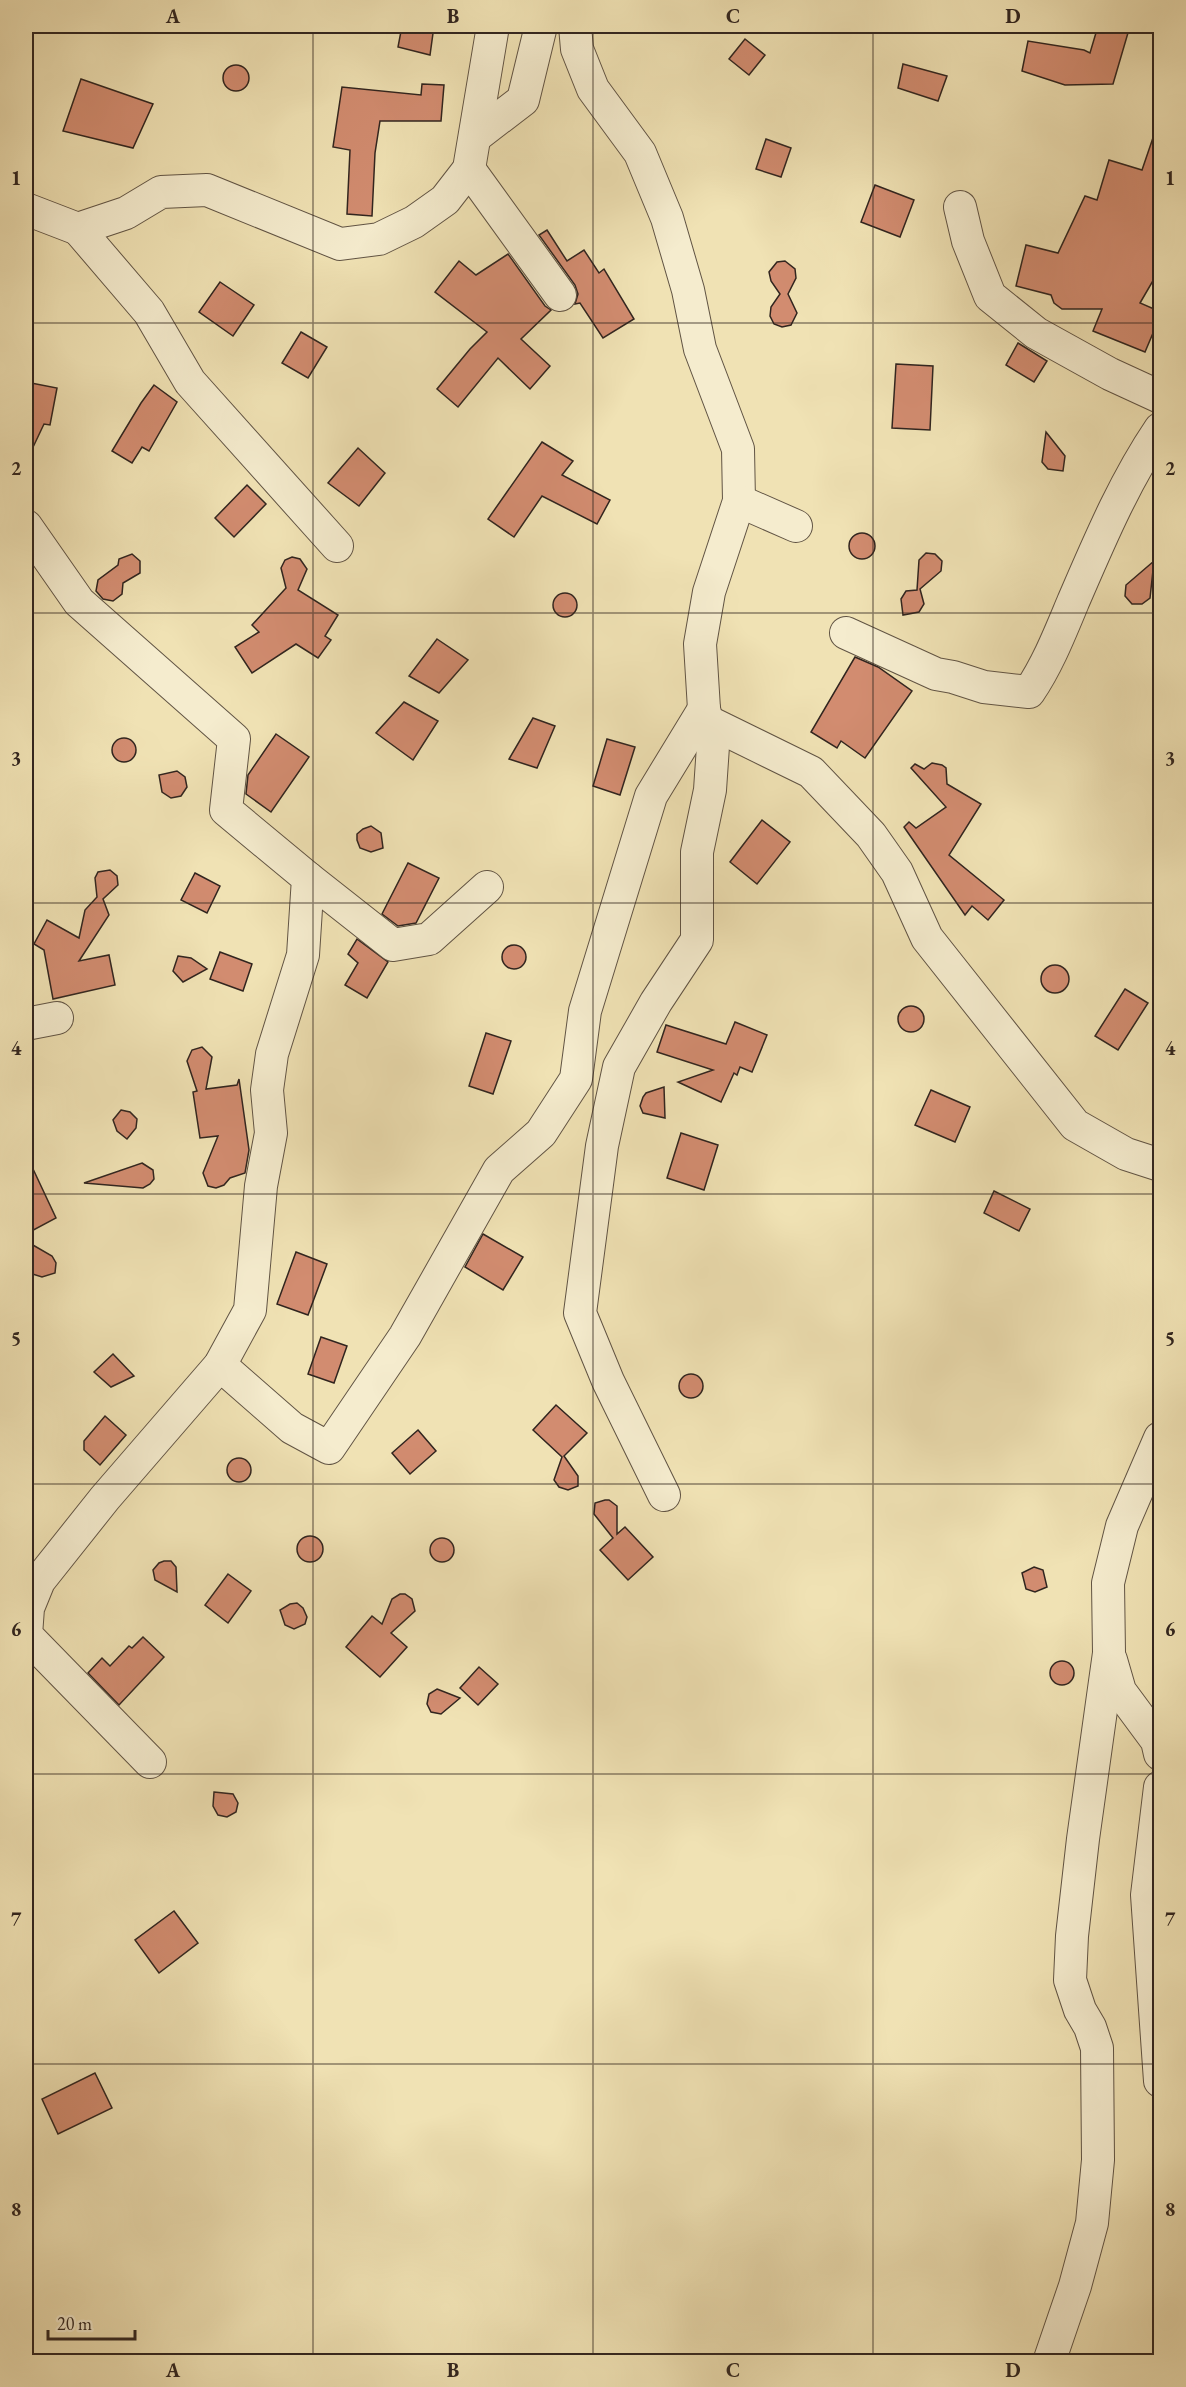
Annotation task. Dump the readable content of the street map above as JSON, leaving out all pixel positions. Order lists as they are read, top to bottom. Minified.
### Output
{"scale_bar":"20 m","grid":{"columns":["A","B","C","D"],"rows":["1","2","3","4","5","6","7","8"]}}
